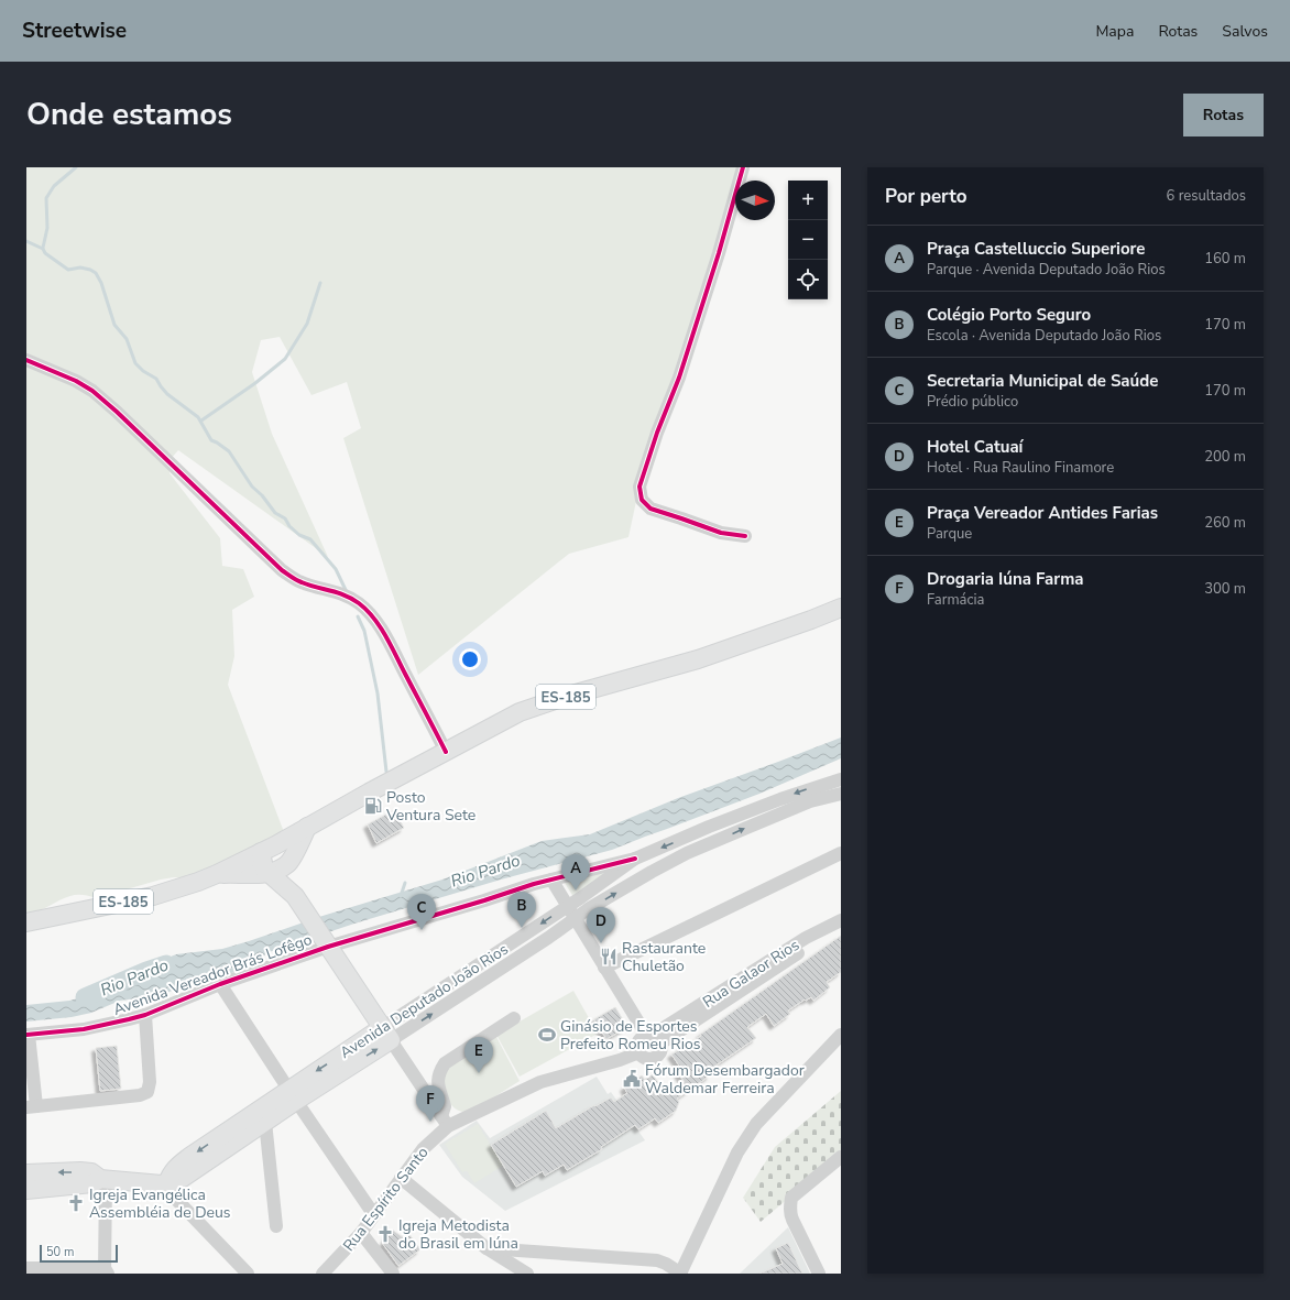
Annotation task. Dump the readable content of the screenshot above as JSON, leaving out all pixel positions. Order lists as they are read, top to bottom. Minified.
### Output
{"streets":{"main road":["ES-185","Avenida Deputado João Rios"],"street":["Rua Galaor Rios","Avenida Vereador Brás Lofêgo","Rua Espírito Santo"]},"crossings":[["Rua Galaor Rios","Rua Espírito Santo"],["Avenida Vereador Brás Lofêgo","Avenida Deputado João Rios"]],"water":["Rio Pardo"],"places":{"fuel station":["Posto Ventura Sete"],"restaurant":["Rastaurante Chuletão"],"sports":["Ginásio de Esportes Prefeito Romeu Rios"],"public building":["Fórum Desembargador Waldemar Ferreira"],"church":["Igreja Evangélica Assembléia de Deus","Igreja Metodista do Brasil em Iúna"]},"scale_bar":"50 m","north":"right","page":{"header":"Streetwise","nav":["Mapa","Rotas","Salvos"],"title":"Onde estamos","buttons":"Rotas","heading":["Por perto","6 resultados"],"map_buttons":["+","−"],"list":[{"mark":"A","name":"Praça Castelluccio Superiore","note":"Parque · Avenida Deputado João Rios","value":"160 m"},{"mark":"B","name":"Colégio Porto Seguro","note":"Escola · Avenida Deputado João Rios","value":"170 m"},{"mark":"C","name":"Secretaria Municipal de Saúde","note":"Prédio público","value":"170 m"},{"mark":"D","name":"Hotel Catuaí","note":"Hotel · Rua Raulino Finamore","value":"200 m"},{"mark":"E","name":"Praça Vereador Antides Farias","note":"Parque","value":"260 m"},{"mark":"F","name":"Drogaria Iúna Farma","note":"Farmácia","value":"300 m"}],"pins":["A","B","C","D","E","F"],"scale":"50 m"}}
